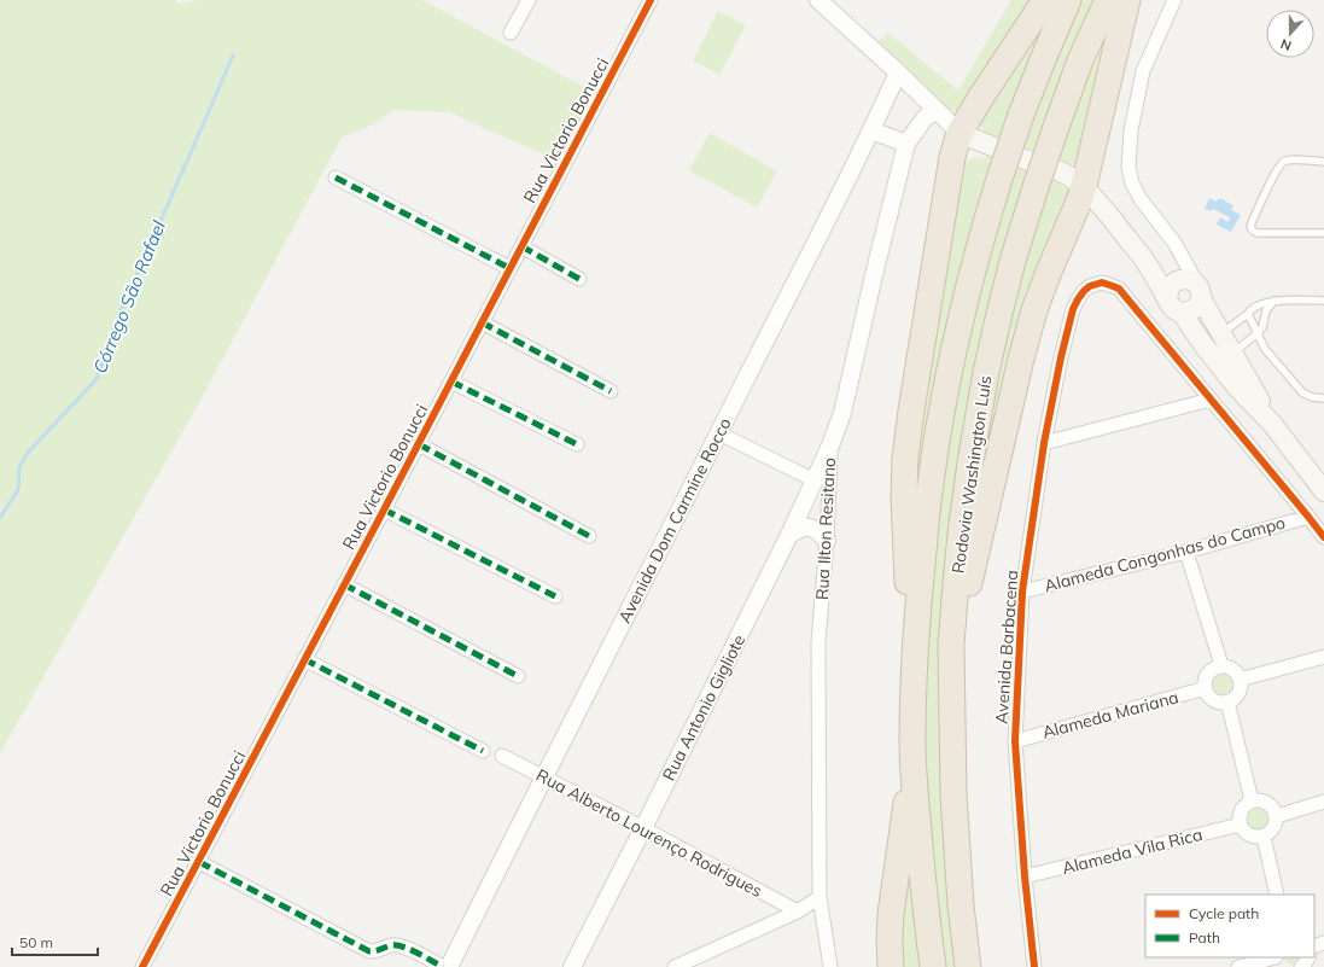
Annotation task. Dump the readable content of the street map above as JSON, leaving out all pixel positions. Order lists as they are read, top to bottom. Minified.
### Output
{"streets":{"highway":["Rodovia Washington Luís"],"street":["Rua Victorio Bonucci","Avenida Dom Carmine Rocco","Rua Ilton Resitano","Alameda Congonhas do Campo","Avenida Barbacena","Rua Antonio Gigliote","Alameda Mariana","Rua Alberto Lourenço Rodrigues","Alameda Vila Rica"]},"crossings":[["Avenida Dom Carmine Rocco","Rua Alberto Lourenço Rodrigues"],["Rua Ilton Resitano","Rua Antonio Gigliote"],["Alameda Congonhas do Campo","Avenida Barbacena"],["Avenida Barbacena","Alameda Mariana"],["Avenida Barbacena","Alameda Vila Rica"],["Rua Antonio Gigliote","Rua Alberto Lourenço Rodrigues"]],"water":["Córrego São Rafael"],"legend":["Cycle path","Path"],"scale_bar":"50 m","north":"bottom"}
